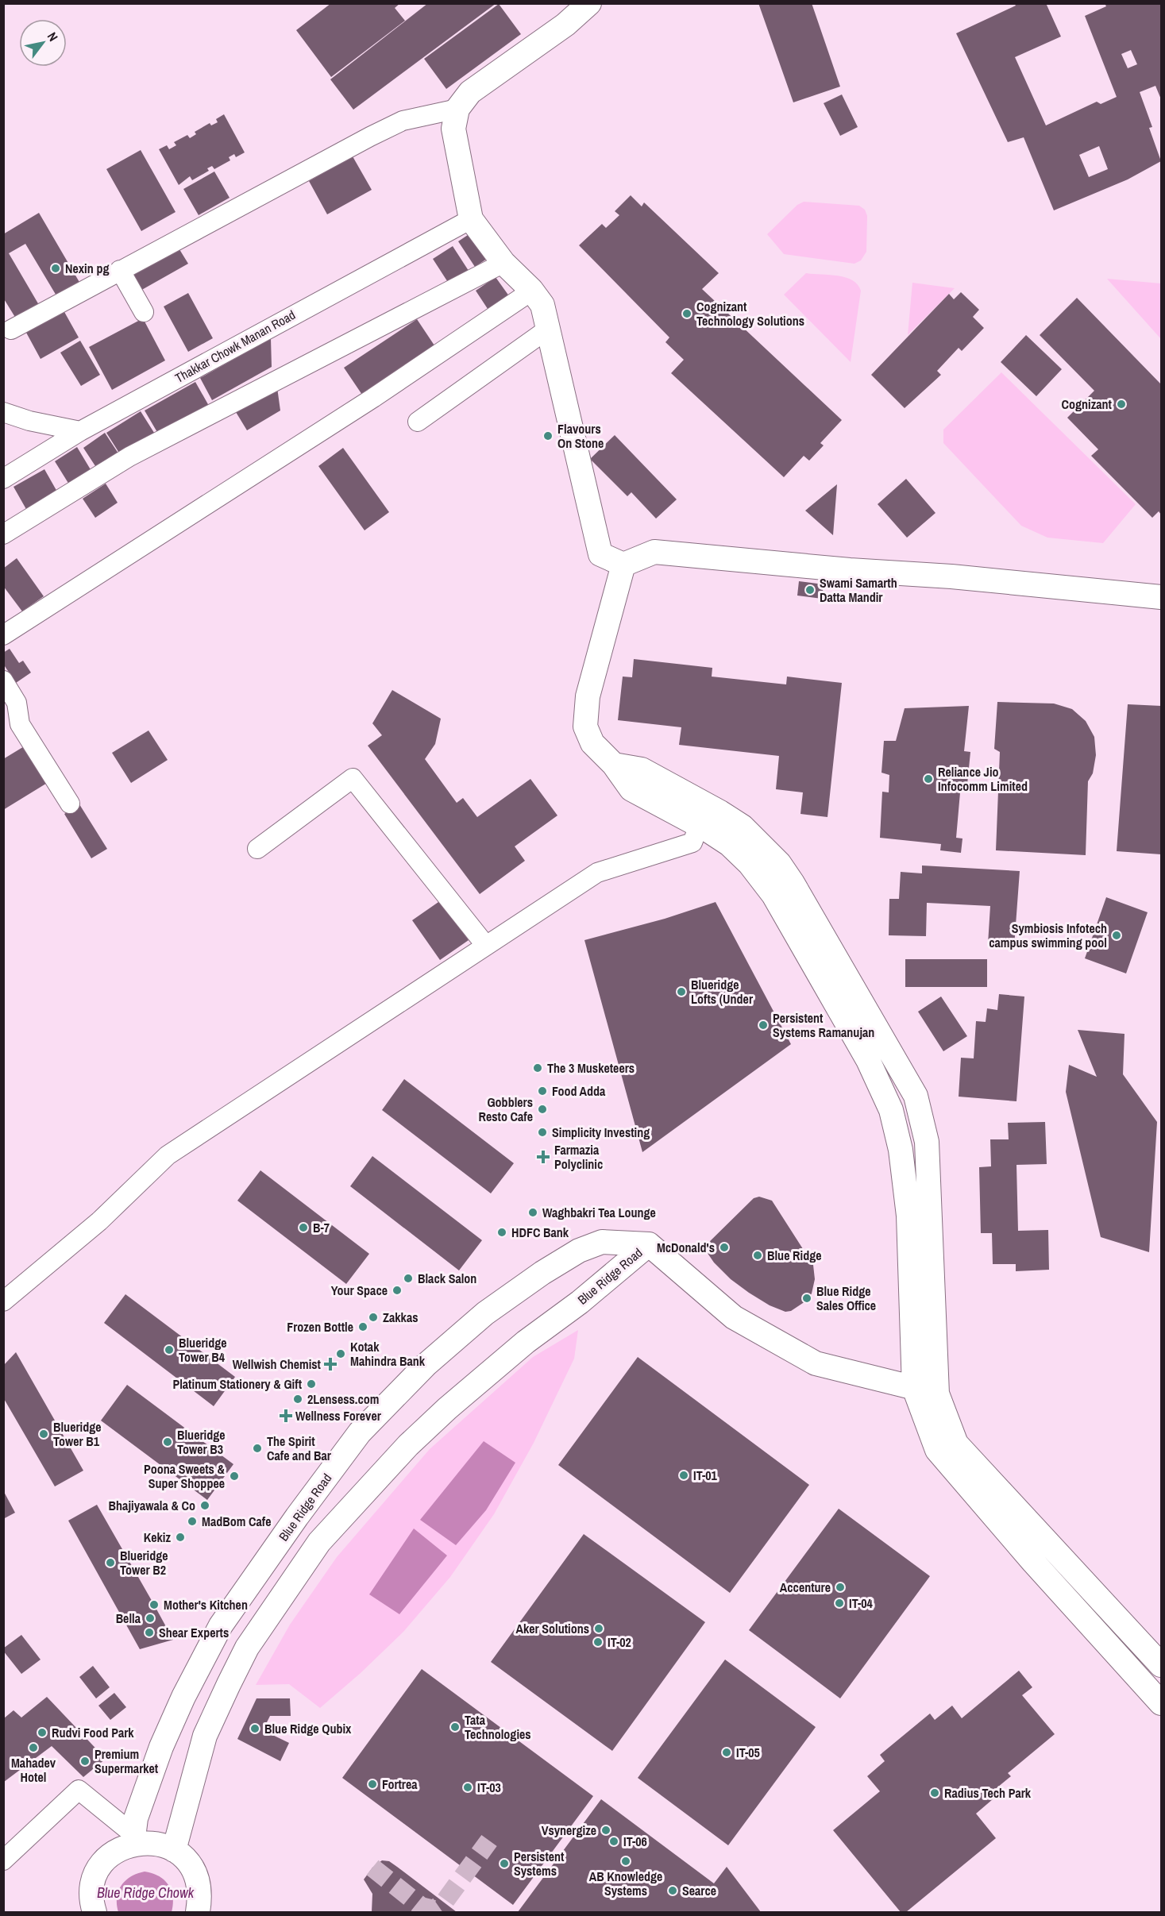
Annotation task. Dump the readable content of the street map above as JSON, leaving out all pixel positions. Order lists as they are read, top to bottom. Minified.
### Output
{"streets":{"street":["Thakkar Chowk Manan Road","Blue Ridge Road"]},"water":["Blue Ridge Chowk"],"places":{"other":["Nexin pg","Cognizant Technology Solutions","Cognizant","Flavours On Stone","Swami Samarth Datta Mandir","Reliance Jio Infocomm Limited","Symbiosis Infotech campus swimming pool","Blueridge Lofts (Under","Persistent Systems Ramanujan","The 3 Musketeers","Food Adda","Gobblers Resto Cafe","Simplicity Investing","Waghbakri Tea Lounge","B-7","HDFC Bank","McDonald's","Blue Ridge","Black Salon","Your Space","Blue Ridge Sales Office","Zakkas","Frozen Bottle","Blueridge Tower B4","Kotak Mahindra Bank","Platinum Stationery & Gift","2Lensess.com","Blueridge Tower B1","Blueridge Tower B3","The Spirit Cafe and Bar","IT-01","Poona Sweets & Super Shoppee","Bhajiyawala & Co","MadBom Cafe","Kekiz","Blueridge Tower B2","Accenture","IT-04","Mother's Kitchen","Bella","Aker Solutions","Shear Experts","IT-02","Tata Technologies","Blue Ridge Qubix","Rudvi Food Park","Mahadev Hotel","IT-05","Premium Supermarket","Fortrea","IT-03","Radius Tech Park","Vsynergize","IT-06","AB Knowledge Systems","Persistent Systems","Searce"],"health":["Farmazia Polyclinic","Wellwish Chemist","Wellness Forever"]},"north":"top right"}
